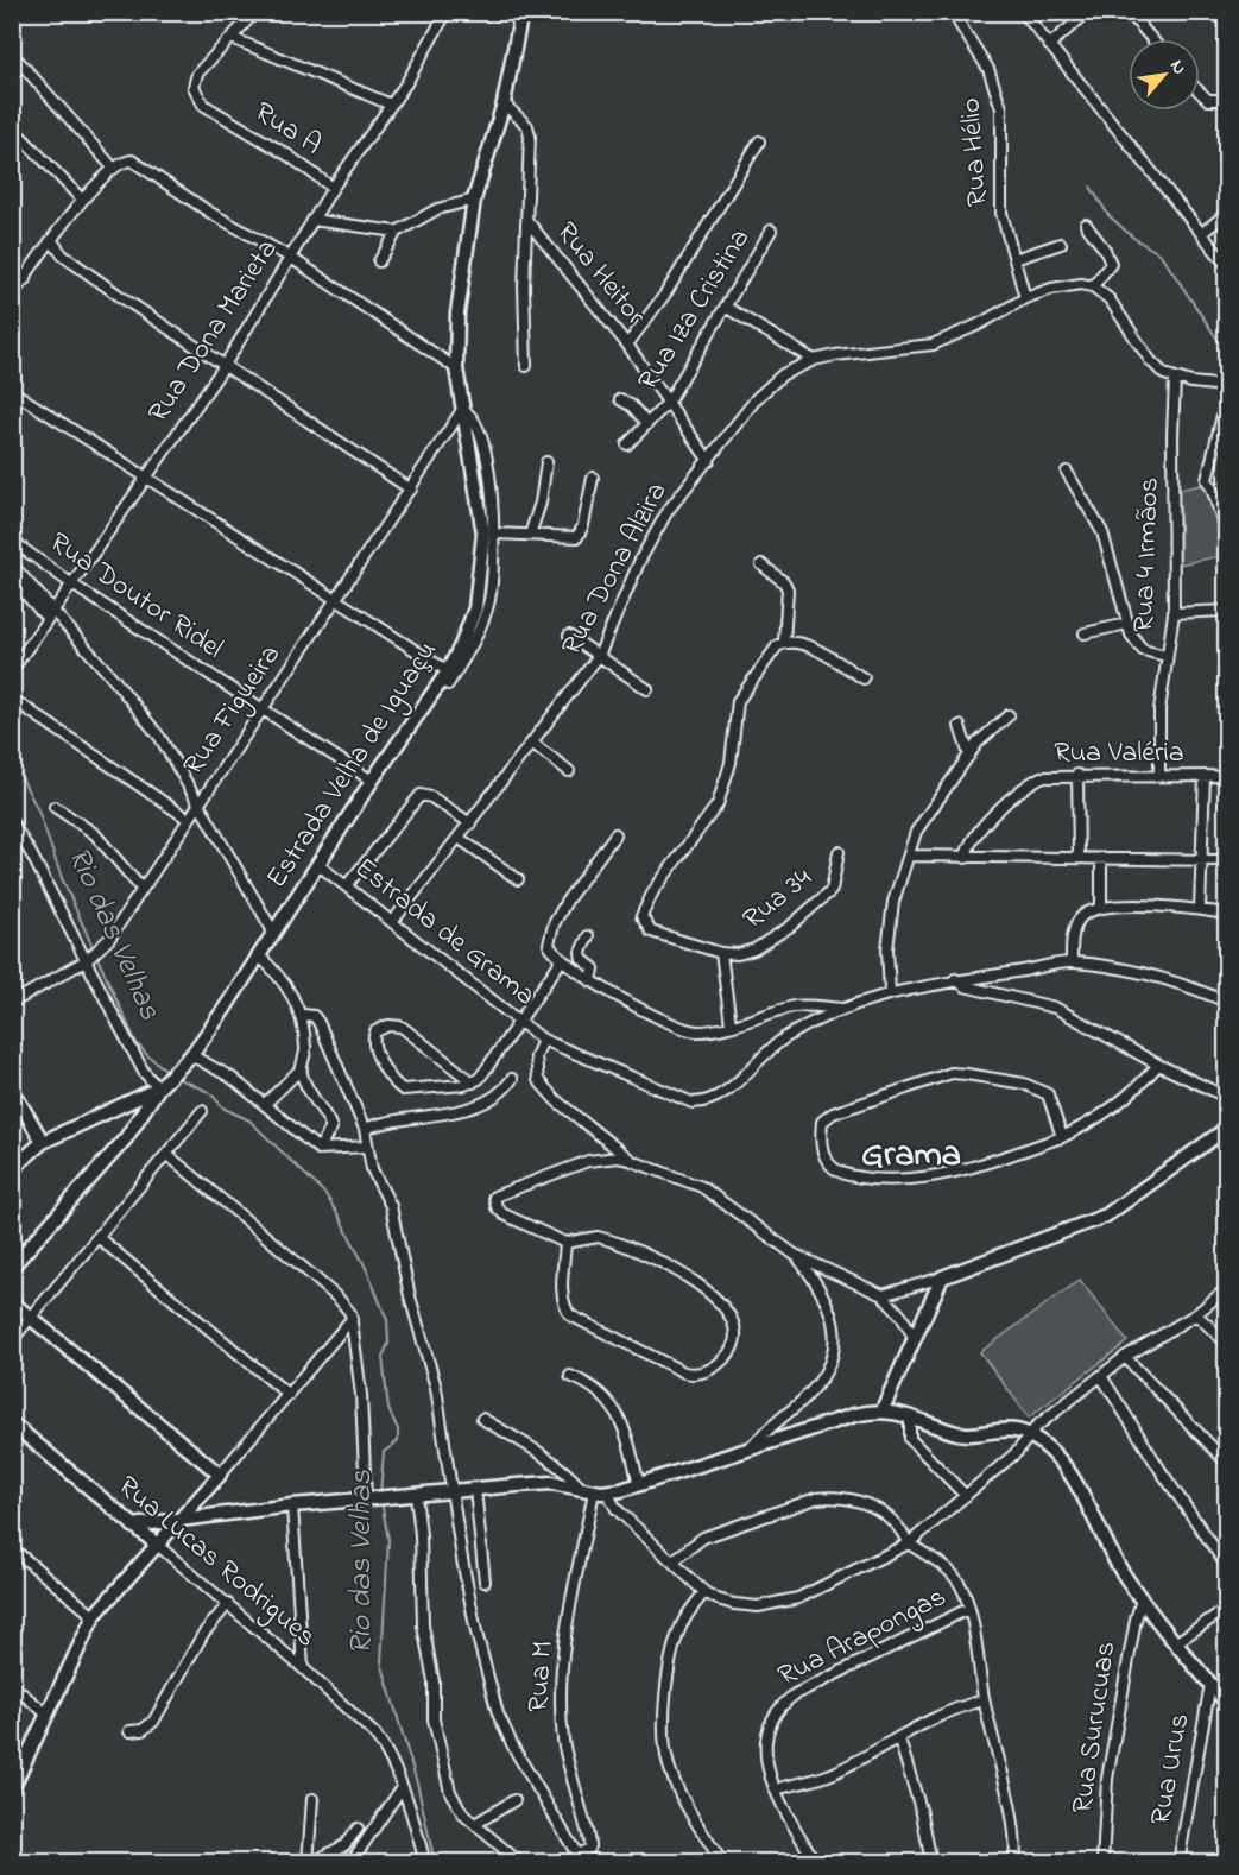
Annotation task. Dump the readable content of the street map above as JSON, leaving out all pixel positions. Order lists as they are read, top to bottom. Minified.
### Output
{"streets":{"street":["Rua A","Rua Hélio","Rua Heitor","Rua Iza Cristina","Rua Dona Marieta","Rua 4 Irmãos","Rua Dona Alzira","Rua Doutor Ridel","Rua Figueira","Rua Valéria","Estrada Velha de Iguaçu","Rua 34","Estrada de Grama","Rua Lucas Rodrigues","Rua Arapongas","Rua M","Rua Surucuas","Rua Urus"]},"crossings":[["Rua A","Rua Dona Marieta"],["Rua Hélio","Rua Dona Alzira"],["Rua Heitor","Rua Iza Cristina"],["Rua Heitor","Rua Dona Alzira"],["Rua Heitor","Estrada Velha de Iguaçu"],["Rua Dona Marieta","Rua Doutor Ridel"],["Rua 4 Irmãos","Rua Valéria"],["Rua Dona Alzira","Estrada de Grama"],["Rua Doutor Ridel","Rua Figueira"],["Rua Doutor Ridel","Estrada Velha de Iguaçu"],["Rua Figueira","Estrada Velha de Iguaçu"],["Estrada Velha de Iguaçu","Estrada de Grama"]],"districts":["Grama"],"water":["Rio das Velhas"],"north":"top right"}
